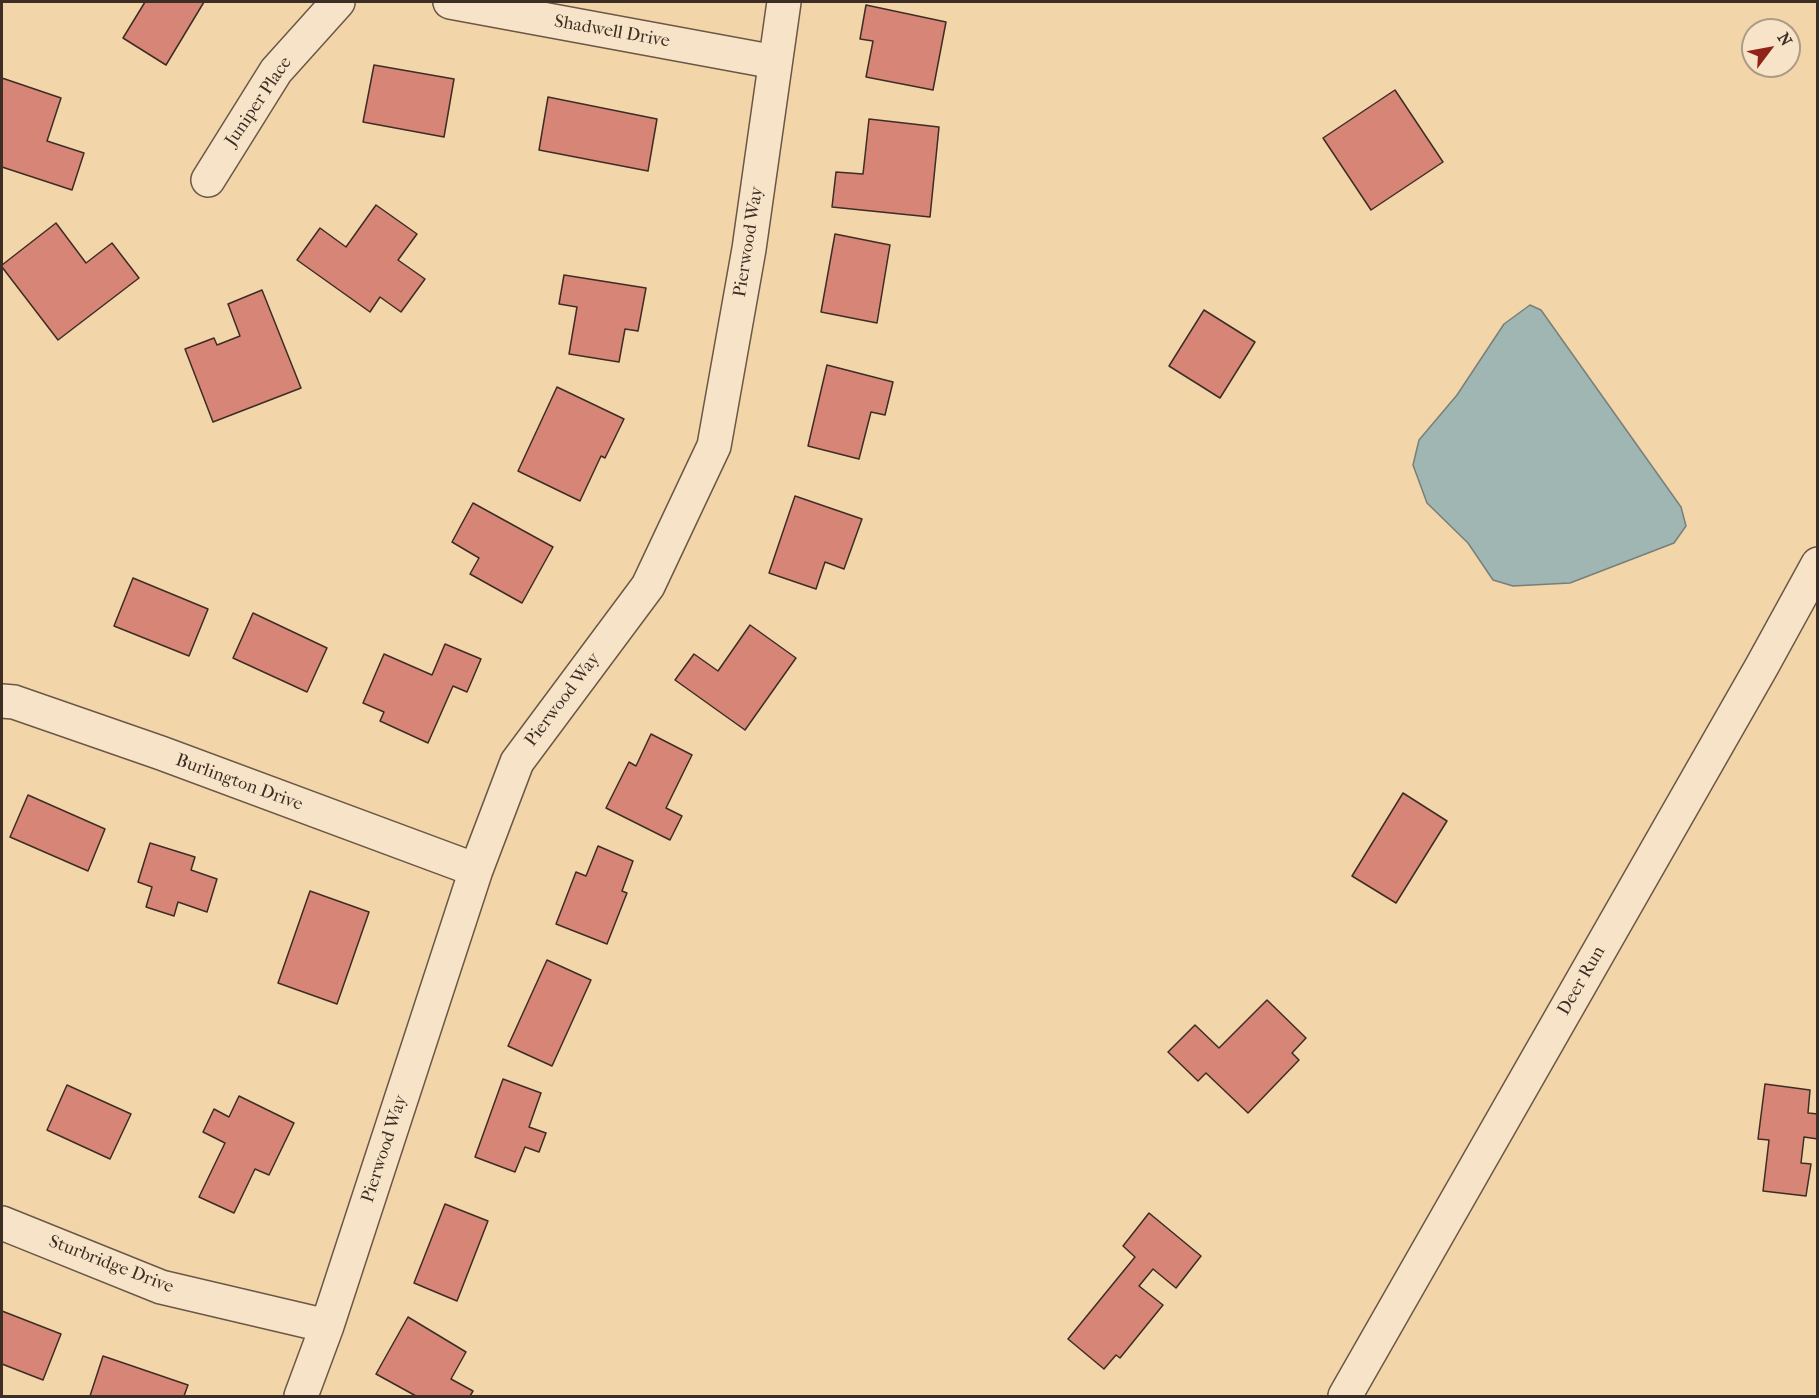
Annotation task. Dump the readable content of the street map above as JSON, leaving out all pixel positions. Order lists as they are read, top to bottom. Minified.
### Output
{"streets":{"street":["Shadwell Drive","Juniper Place","Pierwood Way","Burlington Drive","Deer Run","Sturbridge Drive"]},"crossings":[["Shadwell Drive","Pierwood Way"],["Pierwood Way","Burlington Drive"],["Pierwood Way","Sturbridge Drive"]],"north":"top right"}
